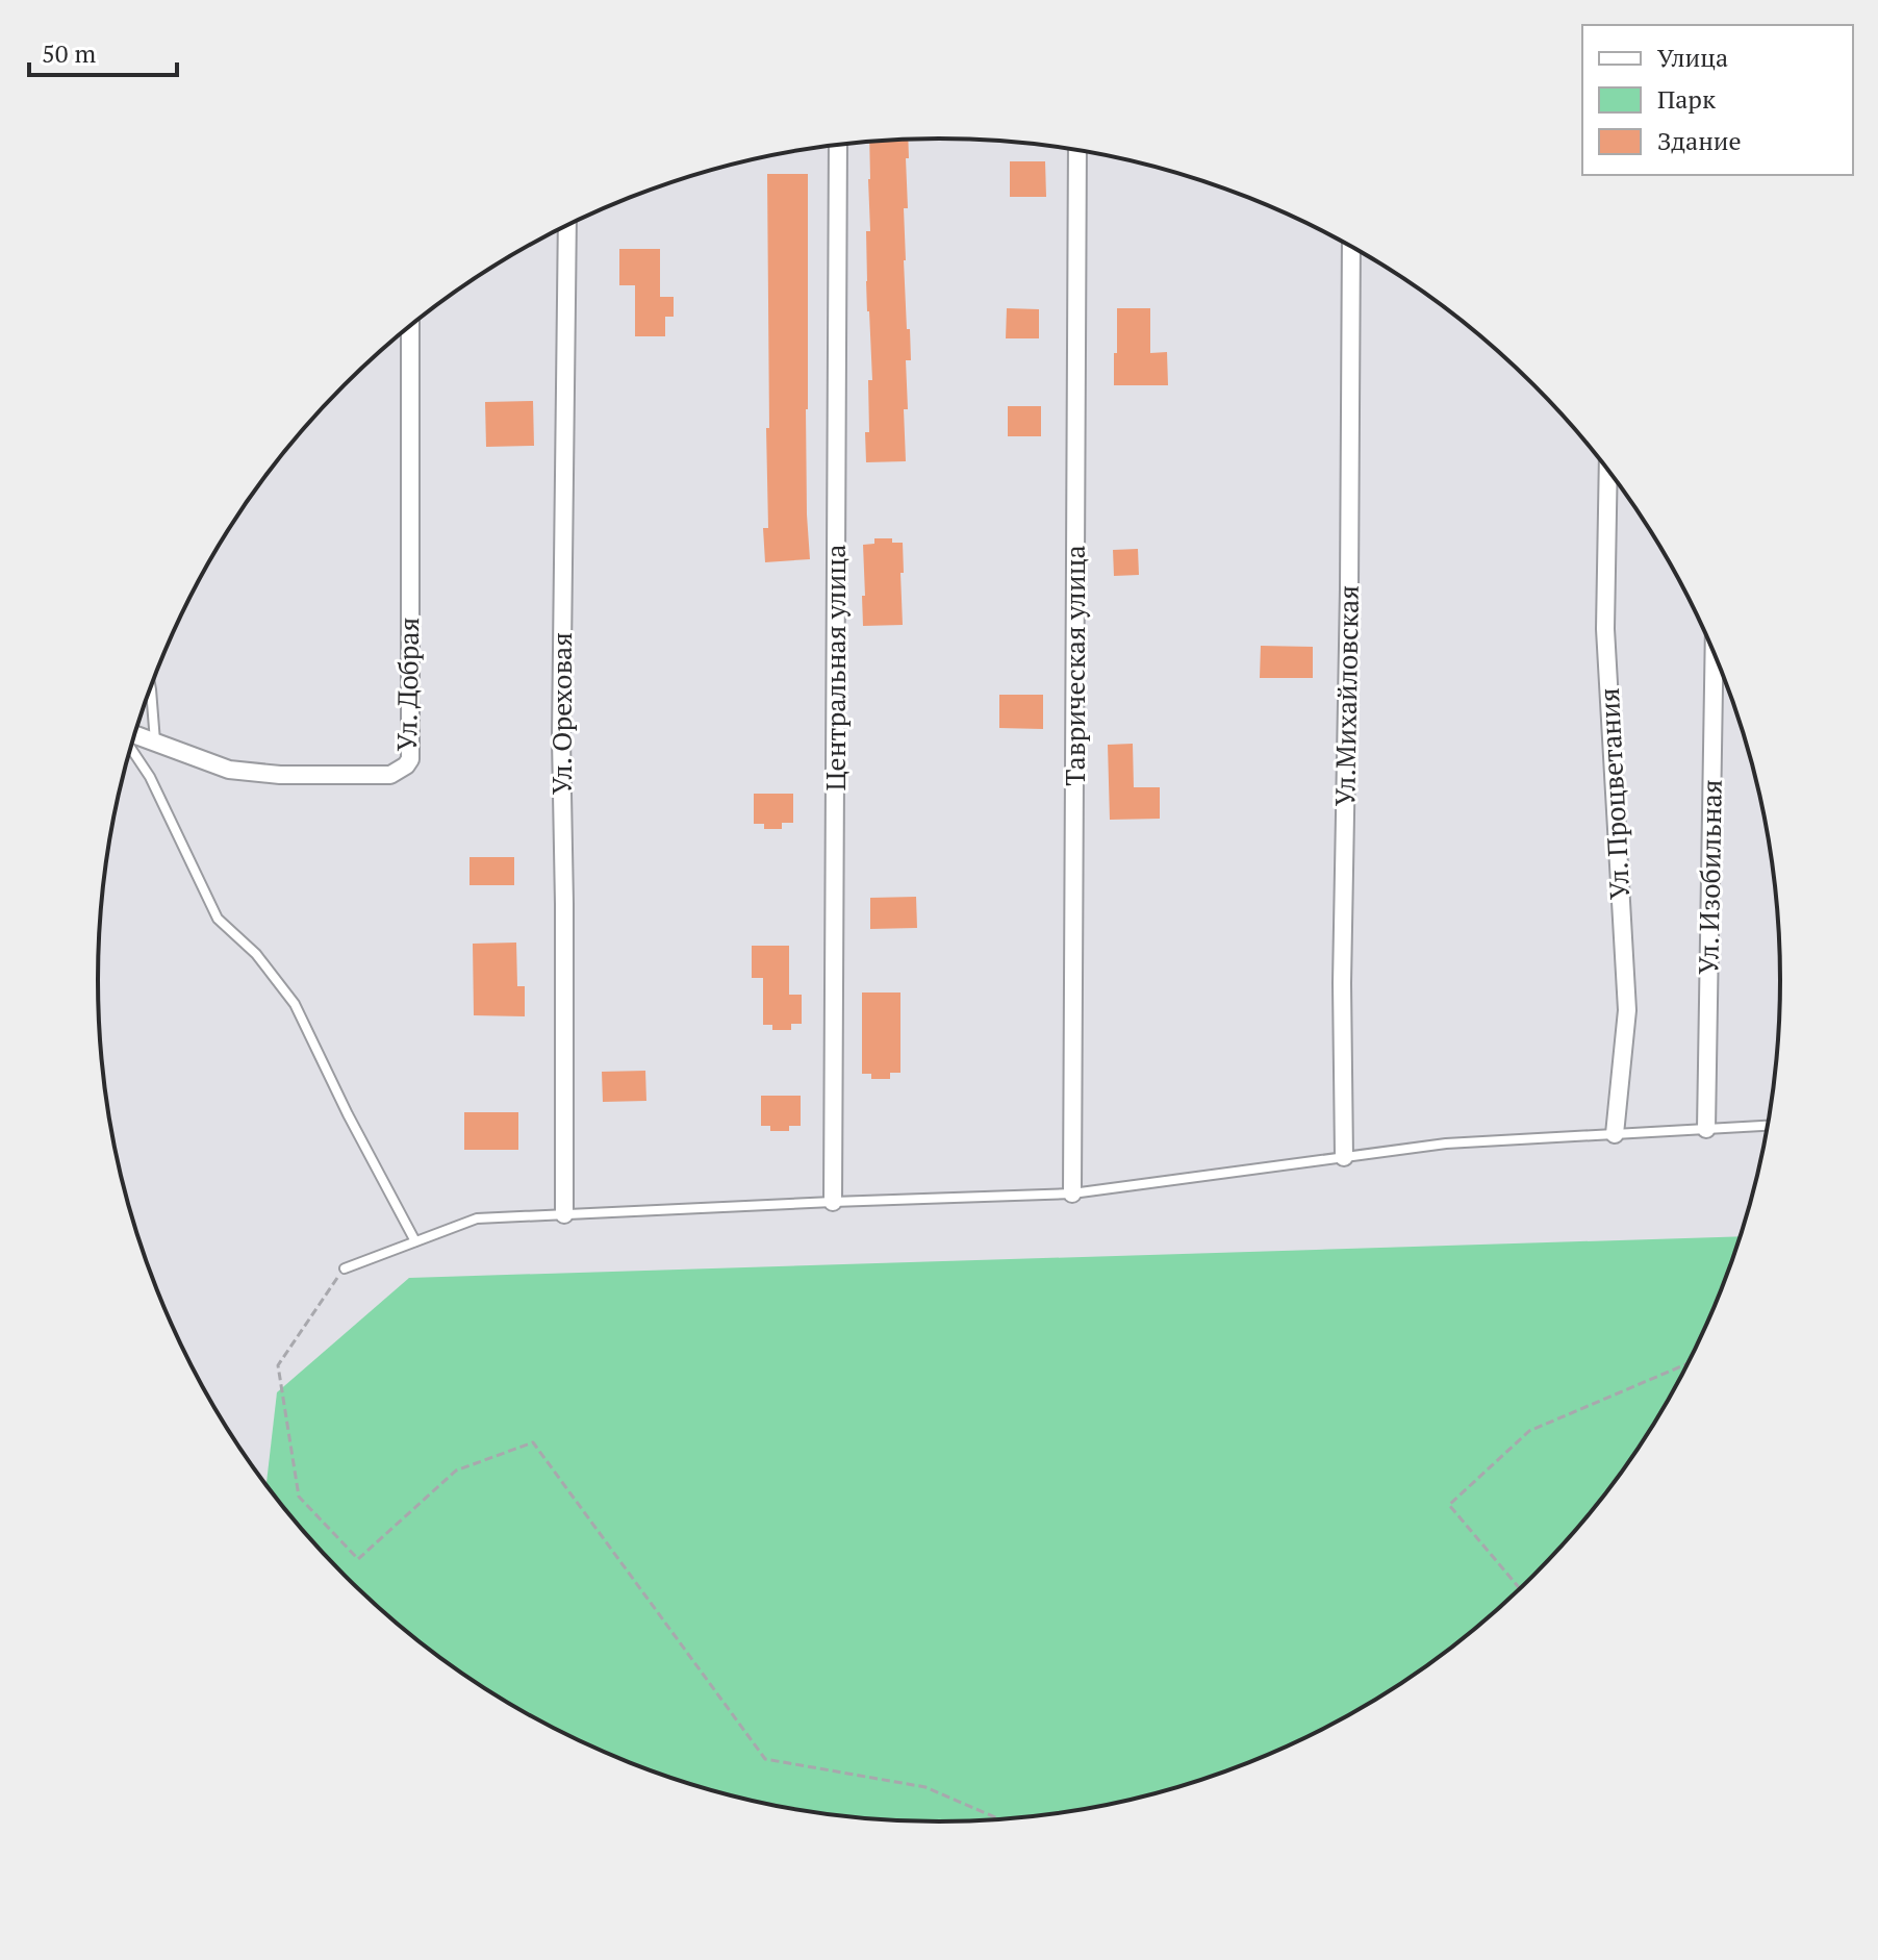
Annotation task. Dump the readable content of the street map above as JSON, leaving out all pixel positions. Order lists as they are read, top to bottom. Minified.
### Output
{"streets":{"street":["Таврическая улица","Центральная улица","Ул. Добрая","Ул.Михайловская","Ул. Ореховая","Ул. Процветания","Ул. Изобильная"]},"legend":["Улица","Парк","Здание"],"scale_bar":"50 m"}
